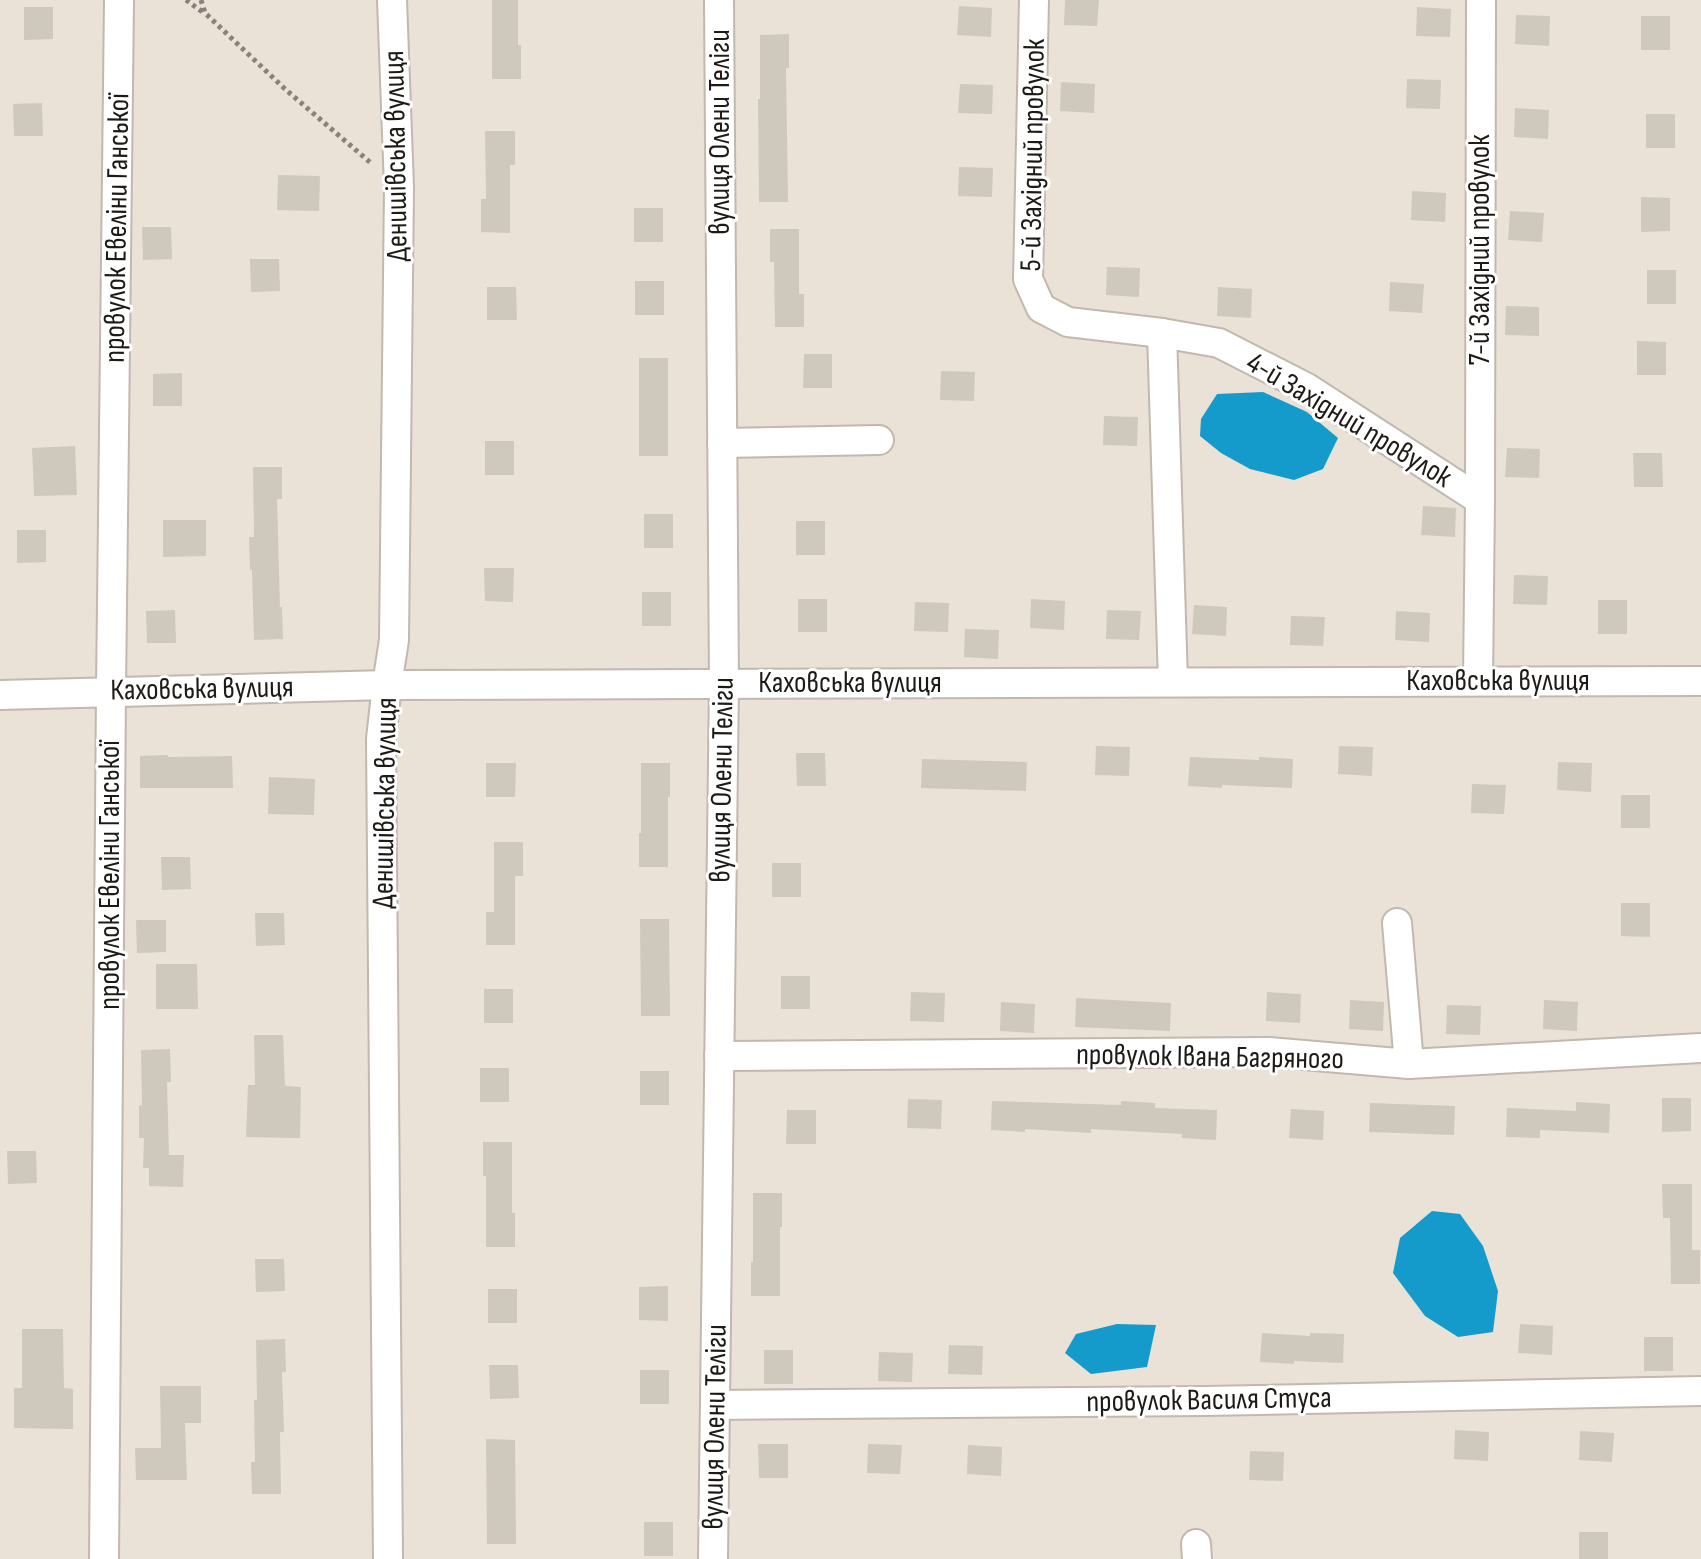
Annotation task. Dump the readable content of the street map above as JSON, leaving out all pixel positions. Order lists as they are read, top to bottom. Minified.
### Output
{"streets":{"street":["вулиця Олени Теліги","5-й Західний провулок","Денишівська вулиця","провулок Евеліни Ганської","7-й Західний провулок","4-й Західний провулок","Каховська вулиця","провулок Івана Багряного","провулок Василя Стуса"]},"crossings":[["вулиця Олени Теліги","Каховська вулиця"],["вулиця Олени Теліги","провулок Івана Багряного"],["вулиця Олени Теліги","провулок Василя Стуса"],["5-й Західний провулок","4-й Західний провулок"],["Денишівська вулиця","Каховська вулиця"],["провулок Евеліни Ганської","Каховська вулиця"],["7-й Західний провулок","4-й Західний провулок"],["4-й Західний провулок","Каховська вулиця"]]}
